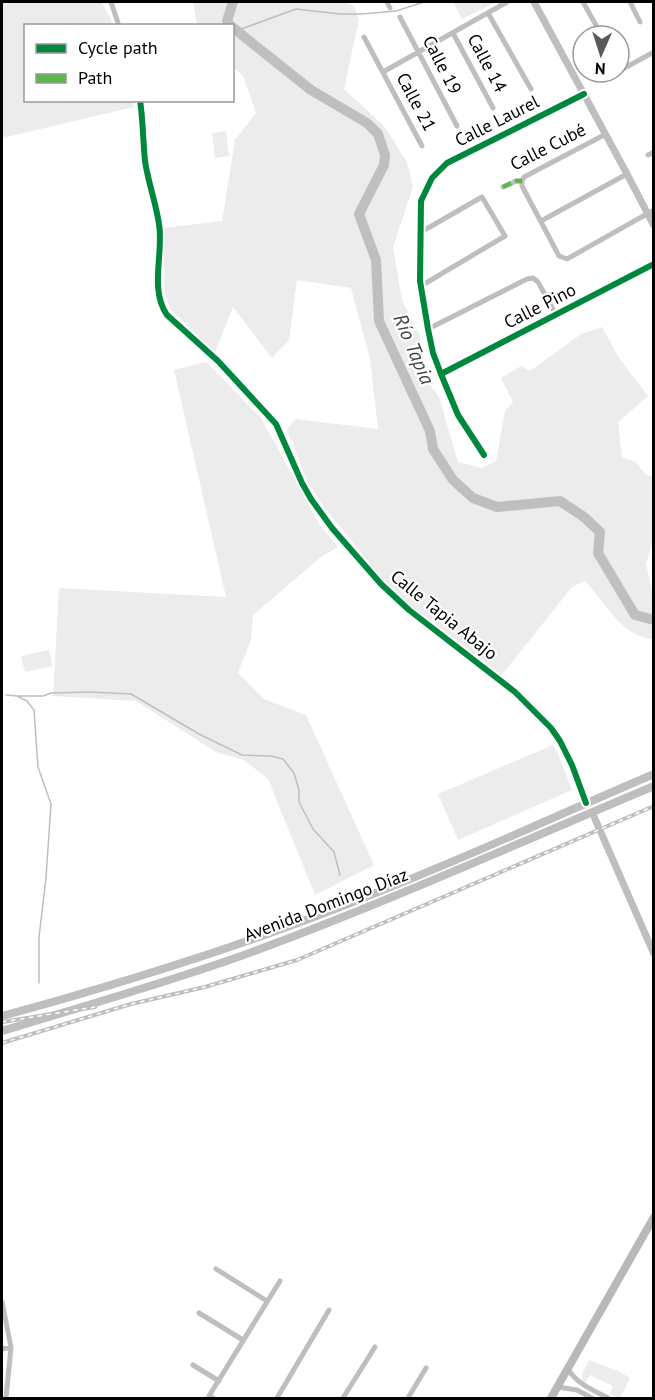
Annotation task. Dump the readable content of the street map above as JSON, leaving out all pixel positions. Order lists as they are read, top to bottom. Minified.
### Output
{"streets":{"main road":["Avenida Domingo Díaz"],"street":["Calle 14","Calle 19","Calle 21","Calle Laurel","Calle Cubé","Calle Pino","Calle Tapia Abajo"]},"crossings":[["Calle Laurel","Calle Pino"],["Calle Tapia Abajo","Avenida Domingo Díaz"]],"water":["Río Tapia"],"legend":["Cycle path","Path"],"north":"bottom"}
